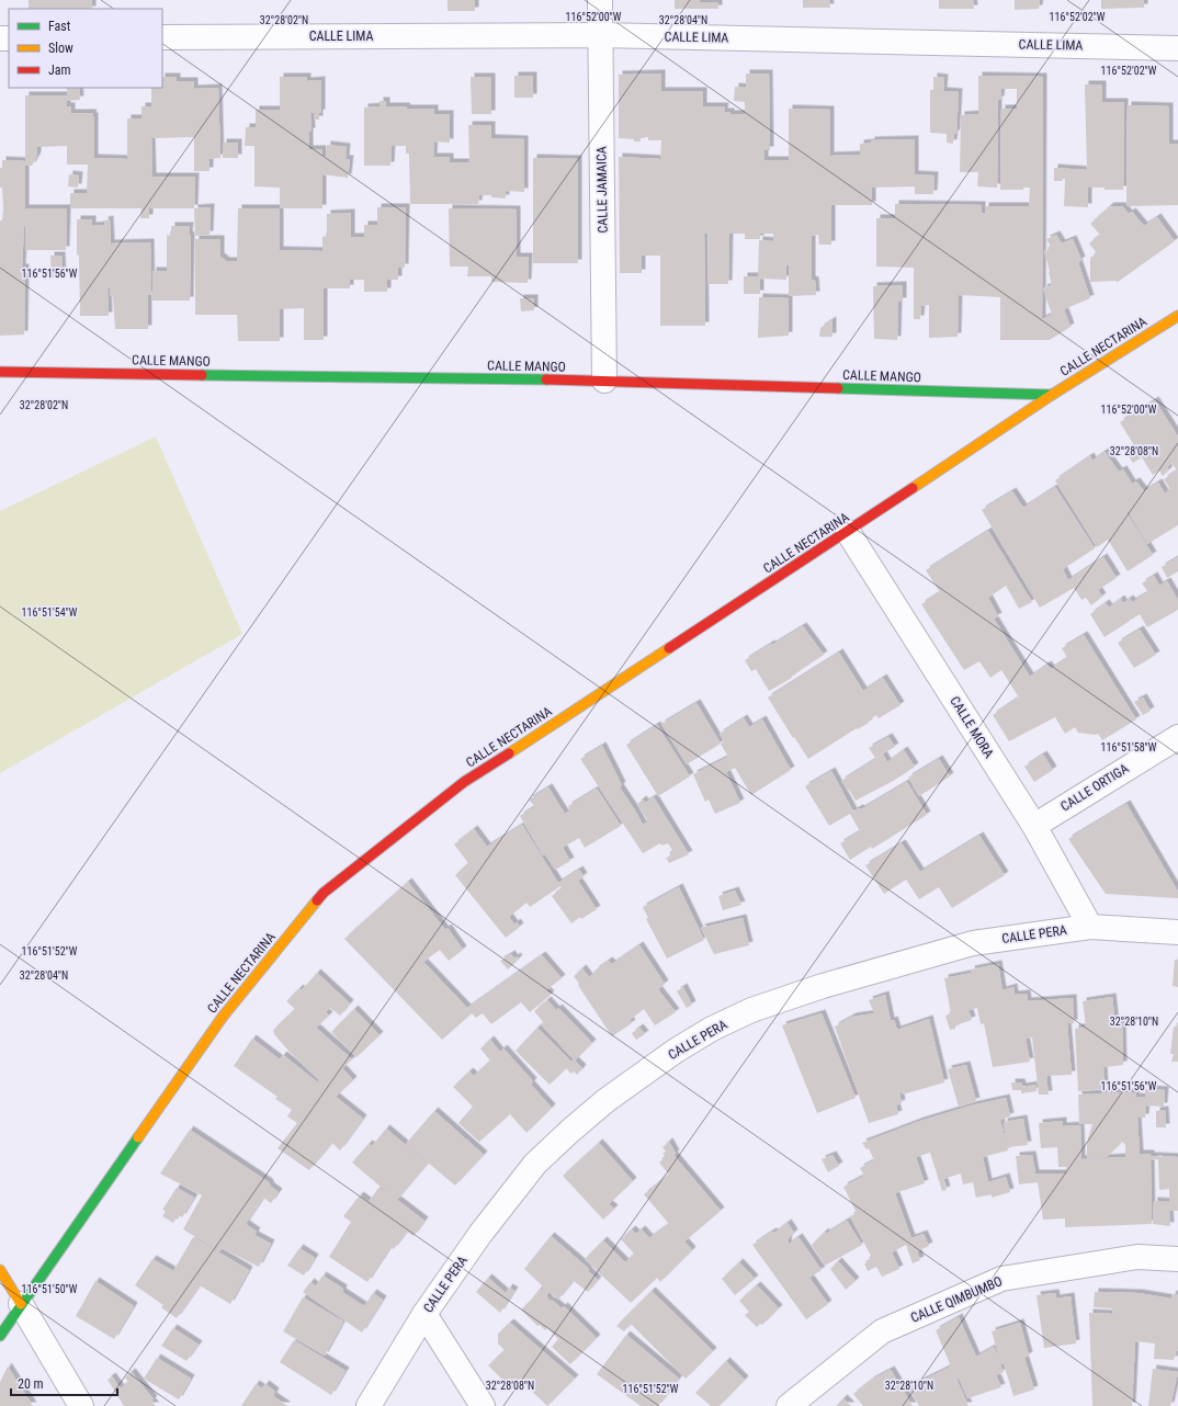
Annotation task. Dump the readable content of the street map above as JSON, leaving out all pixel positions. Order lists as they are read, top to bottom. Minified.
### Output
{"streets":{"street":["CALLE LIMA","CALLE JAMAICA","CALLE NECTARINA","CALLE MANGO","CALLE MORA","CALLE ORTIGA","CALLE PERA","CALLE QIMBUMBO"]},"crossings":[["CALLE LIMA","CALLE JAMAICA"],["CALLE JAMAICA","CALLE MANGO"],["CALLE NECTARINA","CALLE MANGO"],["CALLE NECTARINA","CALLE MORA"],["CALLE MORA","CALLE ORTIGA"],["CALLE MORA","CALLE PERA"]],"legend":["Fast","Slow","Jam"],"scale_bar":"20 m","coordinates":["116°52'00\"W","116°52'02\"W","32°28'02\"N","32°28'04\"N","116°51'56\"W","32°28'08\"N","116°51'54\"W","116°51'58\"W","116°51'52\"W","32°28'10\"N","116°51'50\"W"]}
